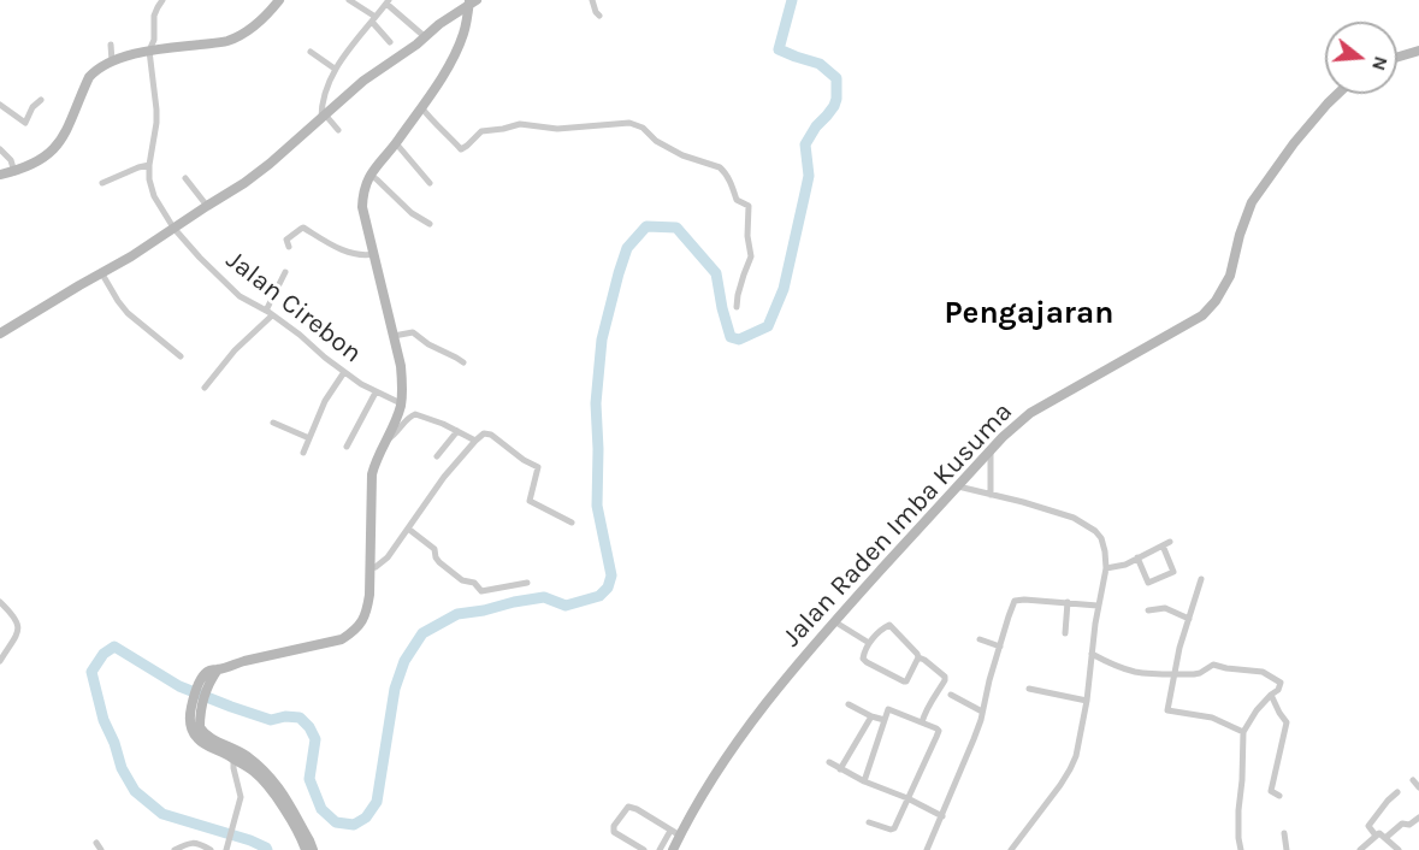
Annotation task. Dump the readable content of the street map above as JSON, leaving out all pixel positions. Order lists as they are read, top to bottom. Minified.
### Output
{"streets":{"street":["Jalan Cirebon","Jalan Raden Imba Kusuma"]},"districts":["Pengajaran"],"north":"right"}
